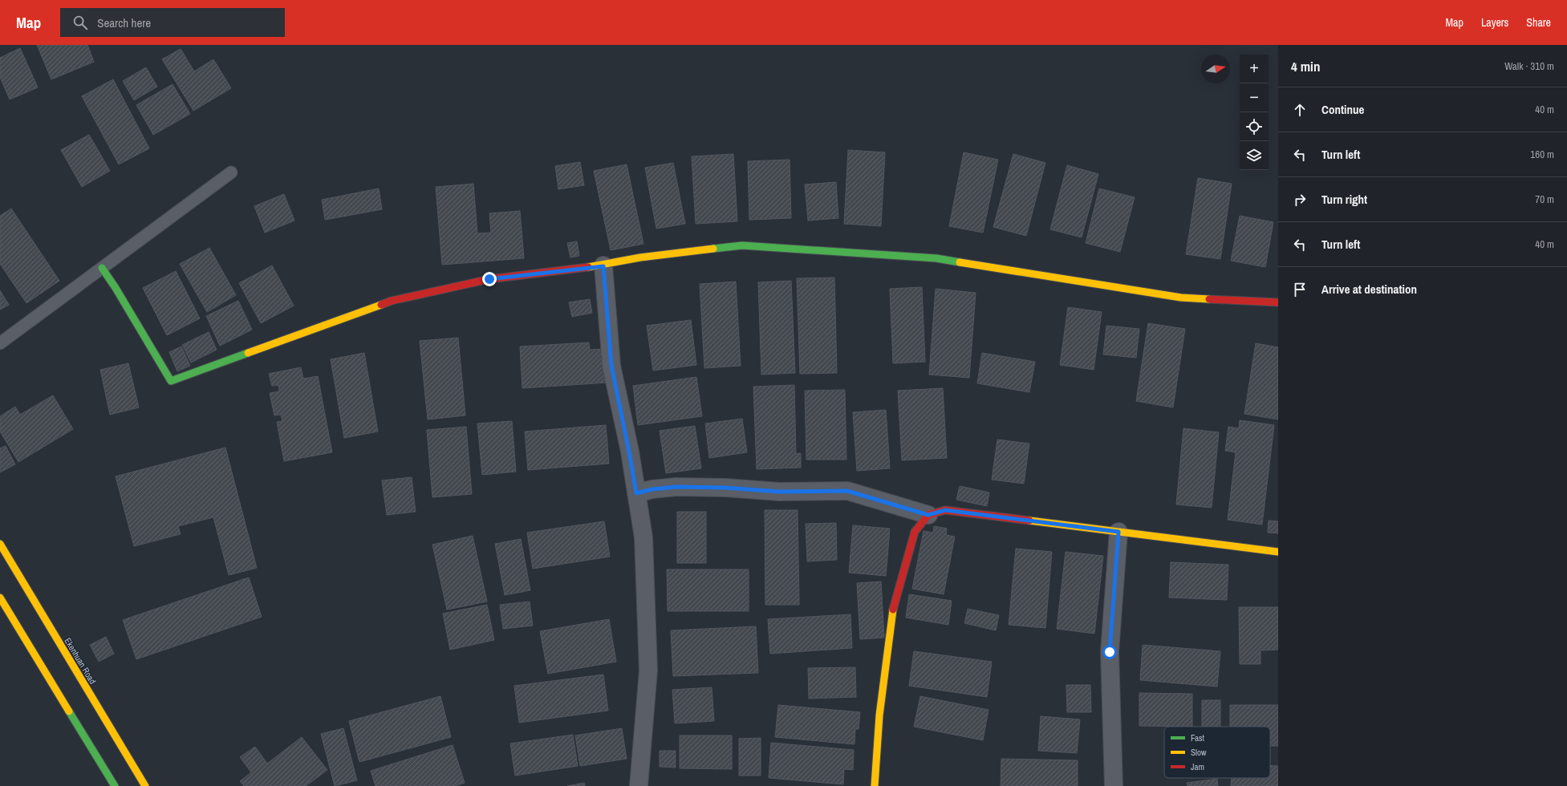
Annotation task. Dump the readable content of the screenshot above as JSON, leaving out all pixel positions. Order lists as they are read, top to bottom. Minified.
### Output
{"streets":{"street":["Ekenhuan Road"]},"legend":["Fast","Slow","Jam"],"north":"right","page":{"header":"Map","search":"Search here","nav":["Map","Layers","Share"],"heading":["4 min","Walk · 310 m"],"map_buttons":["+","−"],"list":[["Continue","40 m"],["Turn left","160 m"],["Turn right","70 m"],["Turn left","40 m"],"Arrive at destination"]}}
